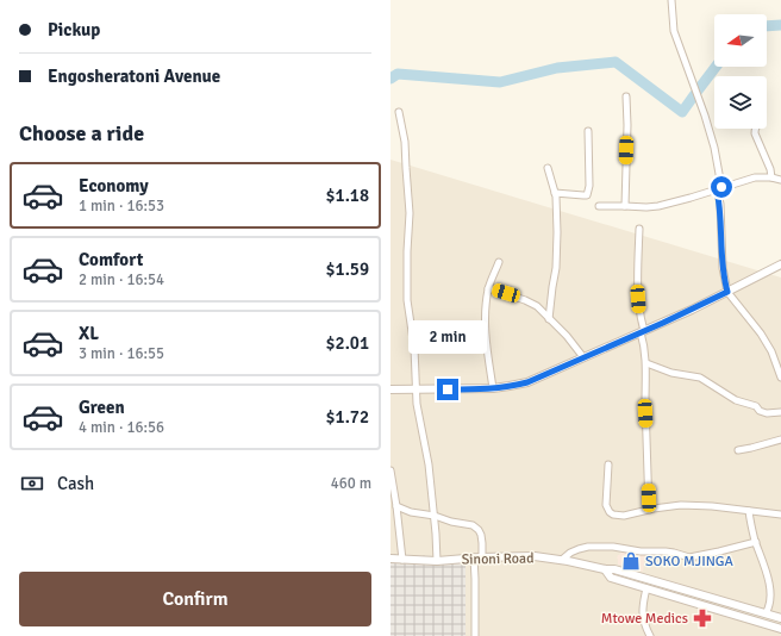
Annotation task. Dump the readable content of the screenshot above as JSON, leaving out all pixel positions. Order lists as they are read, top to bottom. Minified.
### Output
{"streets":{"street":["Sinoni Road"]},"places":{"shop":["SOKO MJINGA"],"pharmacy":["Mtowe Medics"]},"north":"left","page":{"banner":["Pickup","Engosheratoni Avenue"],"heading":"Choose a ride","list":[{"name":"Economy","note":"1 min · 16:53","value":"$1.18"},{"name":"Comfort","note":"2 min · 16:54","value":"$1.59"},{"name":"XL","note":"3 min · 16:55","value":"$2.01"},{"name":"Green","note":"4 min · 16:56","value":"$1.72"}],"bubble":"2 min","pay":["Cash","460 m"],"buttons":"Confirm"}}
